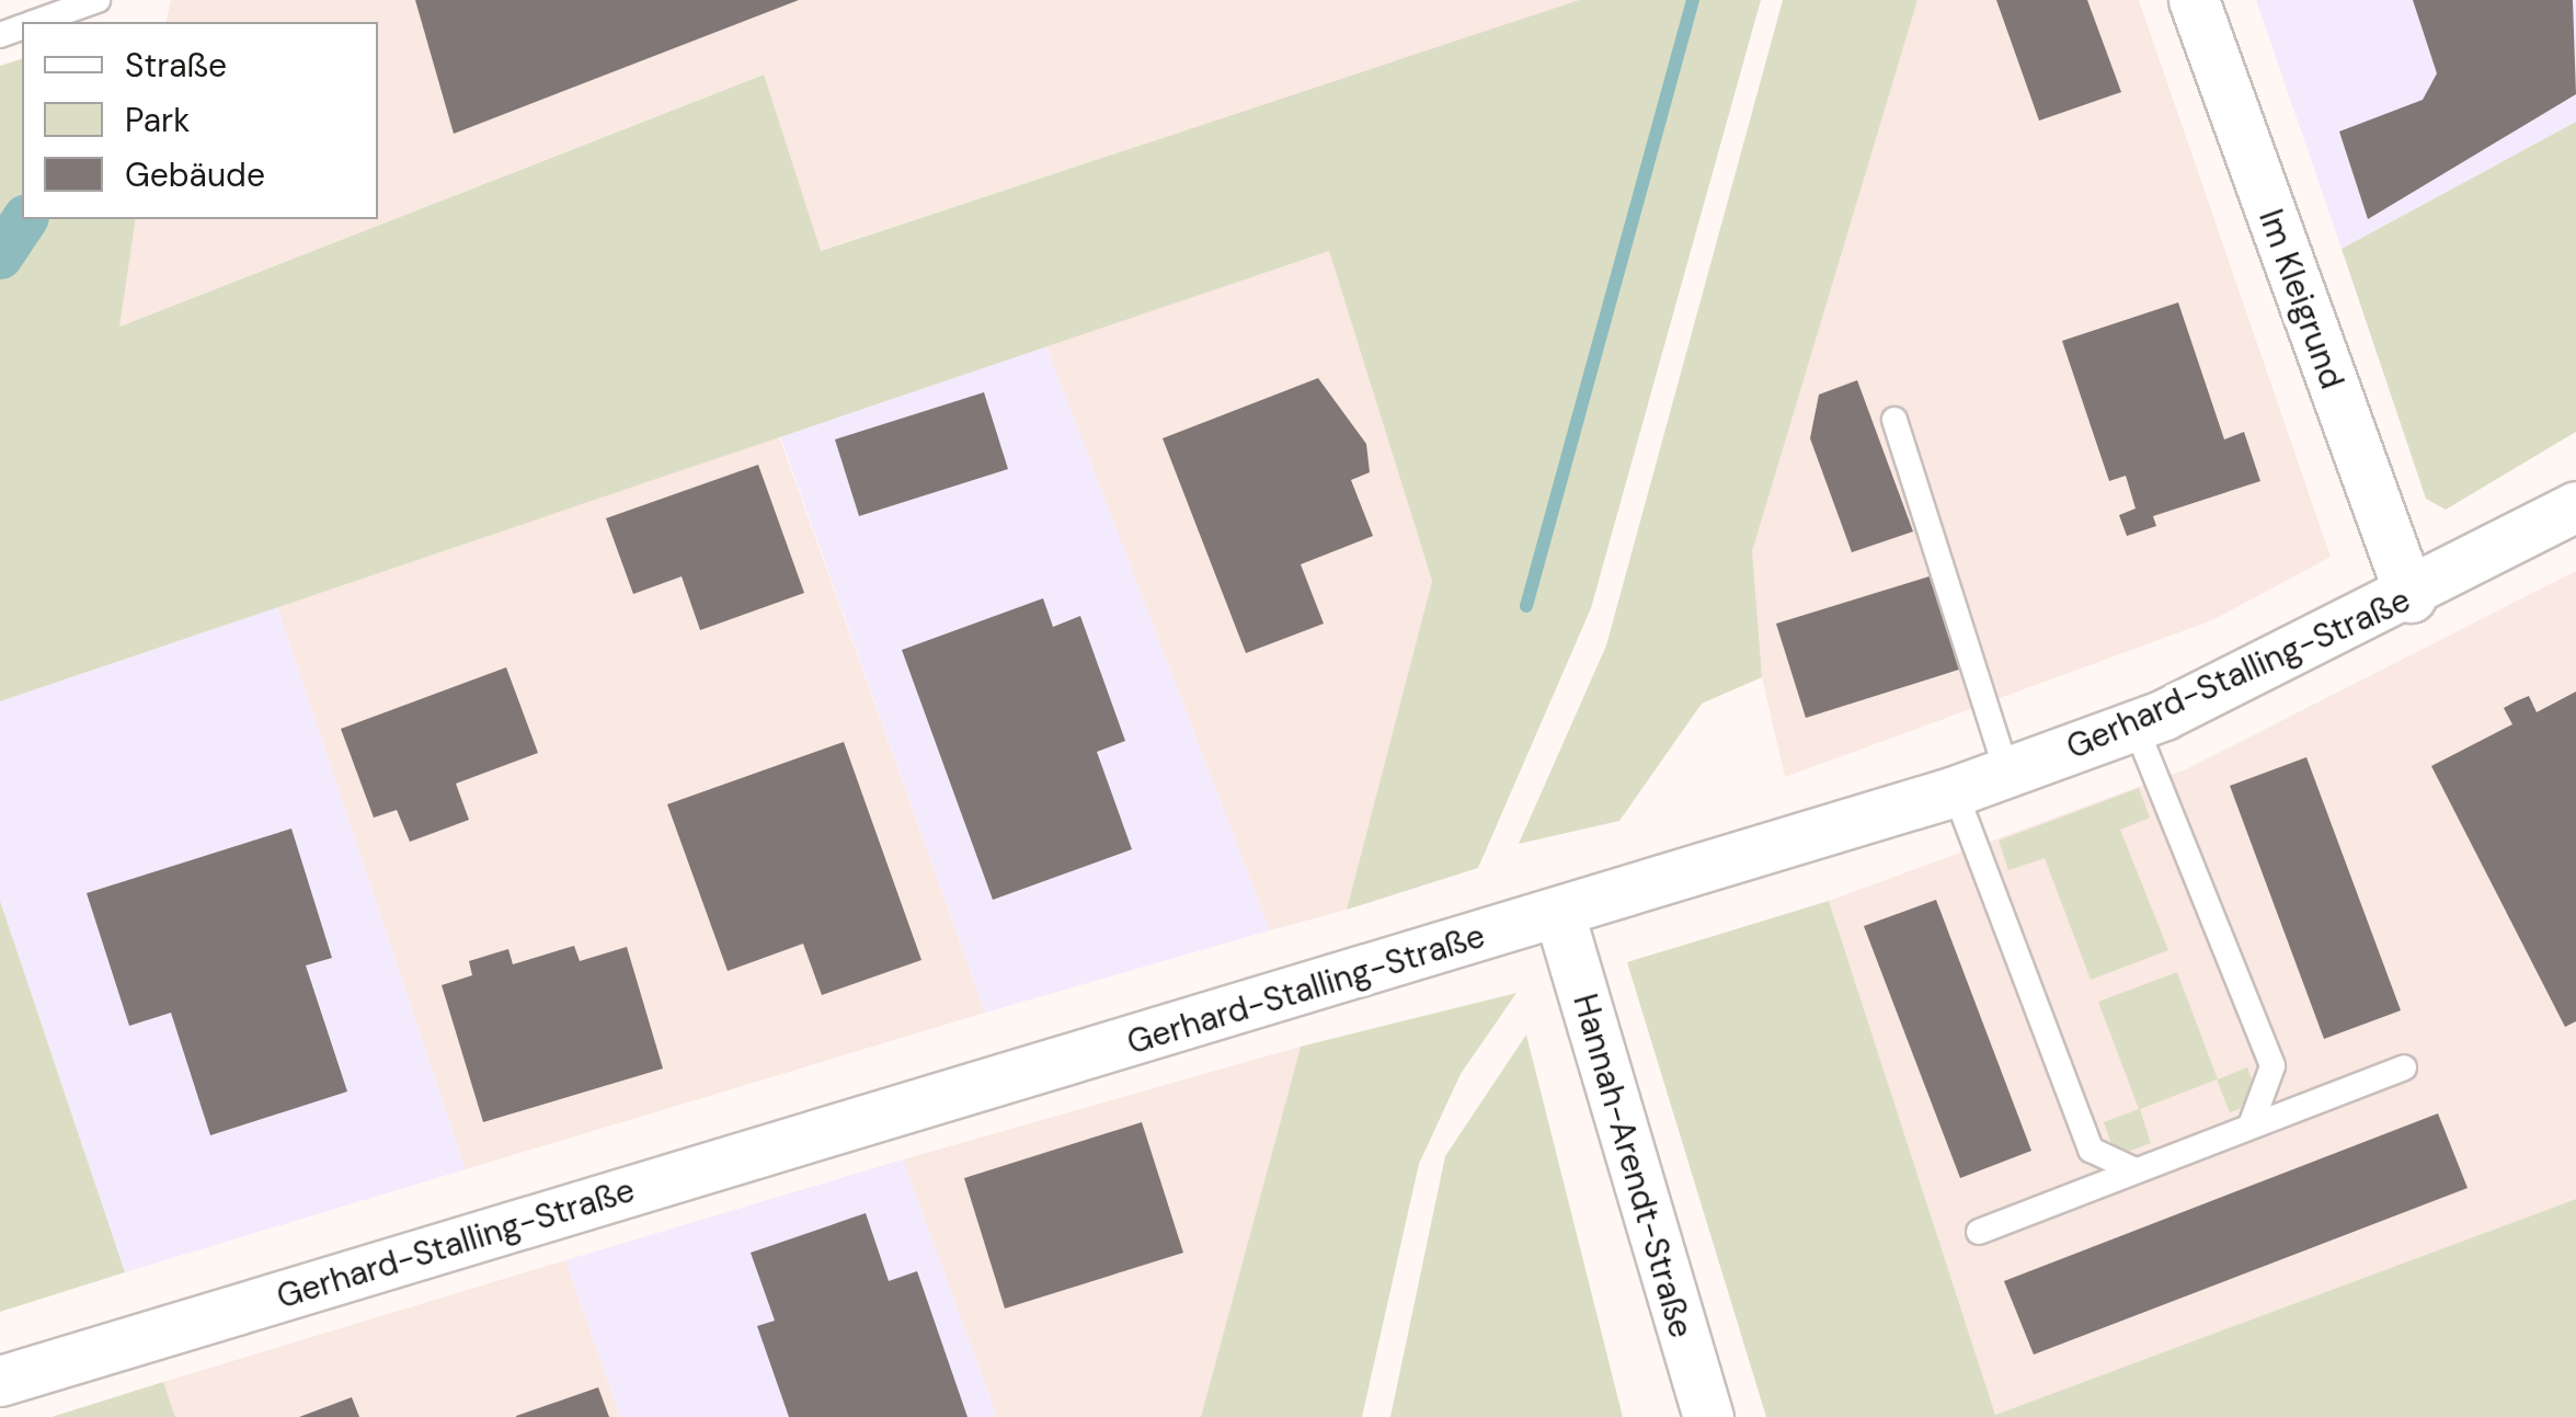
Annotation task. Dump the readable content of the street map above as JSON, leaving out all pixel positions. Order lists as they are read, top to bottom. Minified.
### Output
{"streets":{"street":["Im Kleigrund","Gerhard-Stalling-Straße","Hannah-Arendt-Straße"]},"crossings":[["Im Kleigrund","Gerhard-Stalling-Straße"],["Gerhard-Stalling-Straße","Hannah-Arendt-Straße"]],"legend":["Straße","Park","Gebäude"]}
